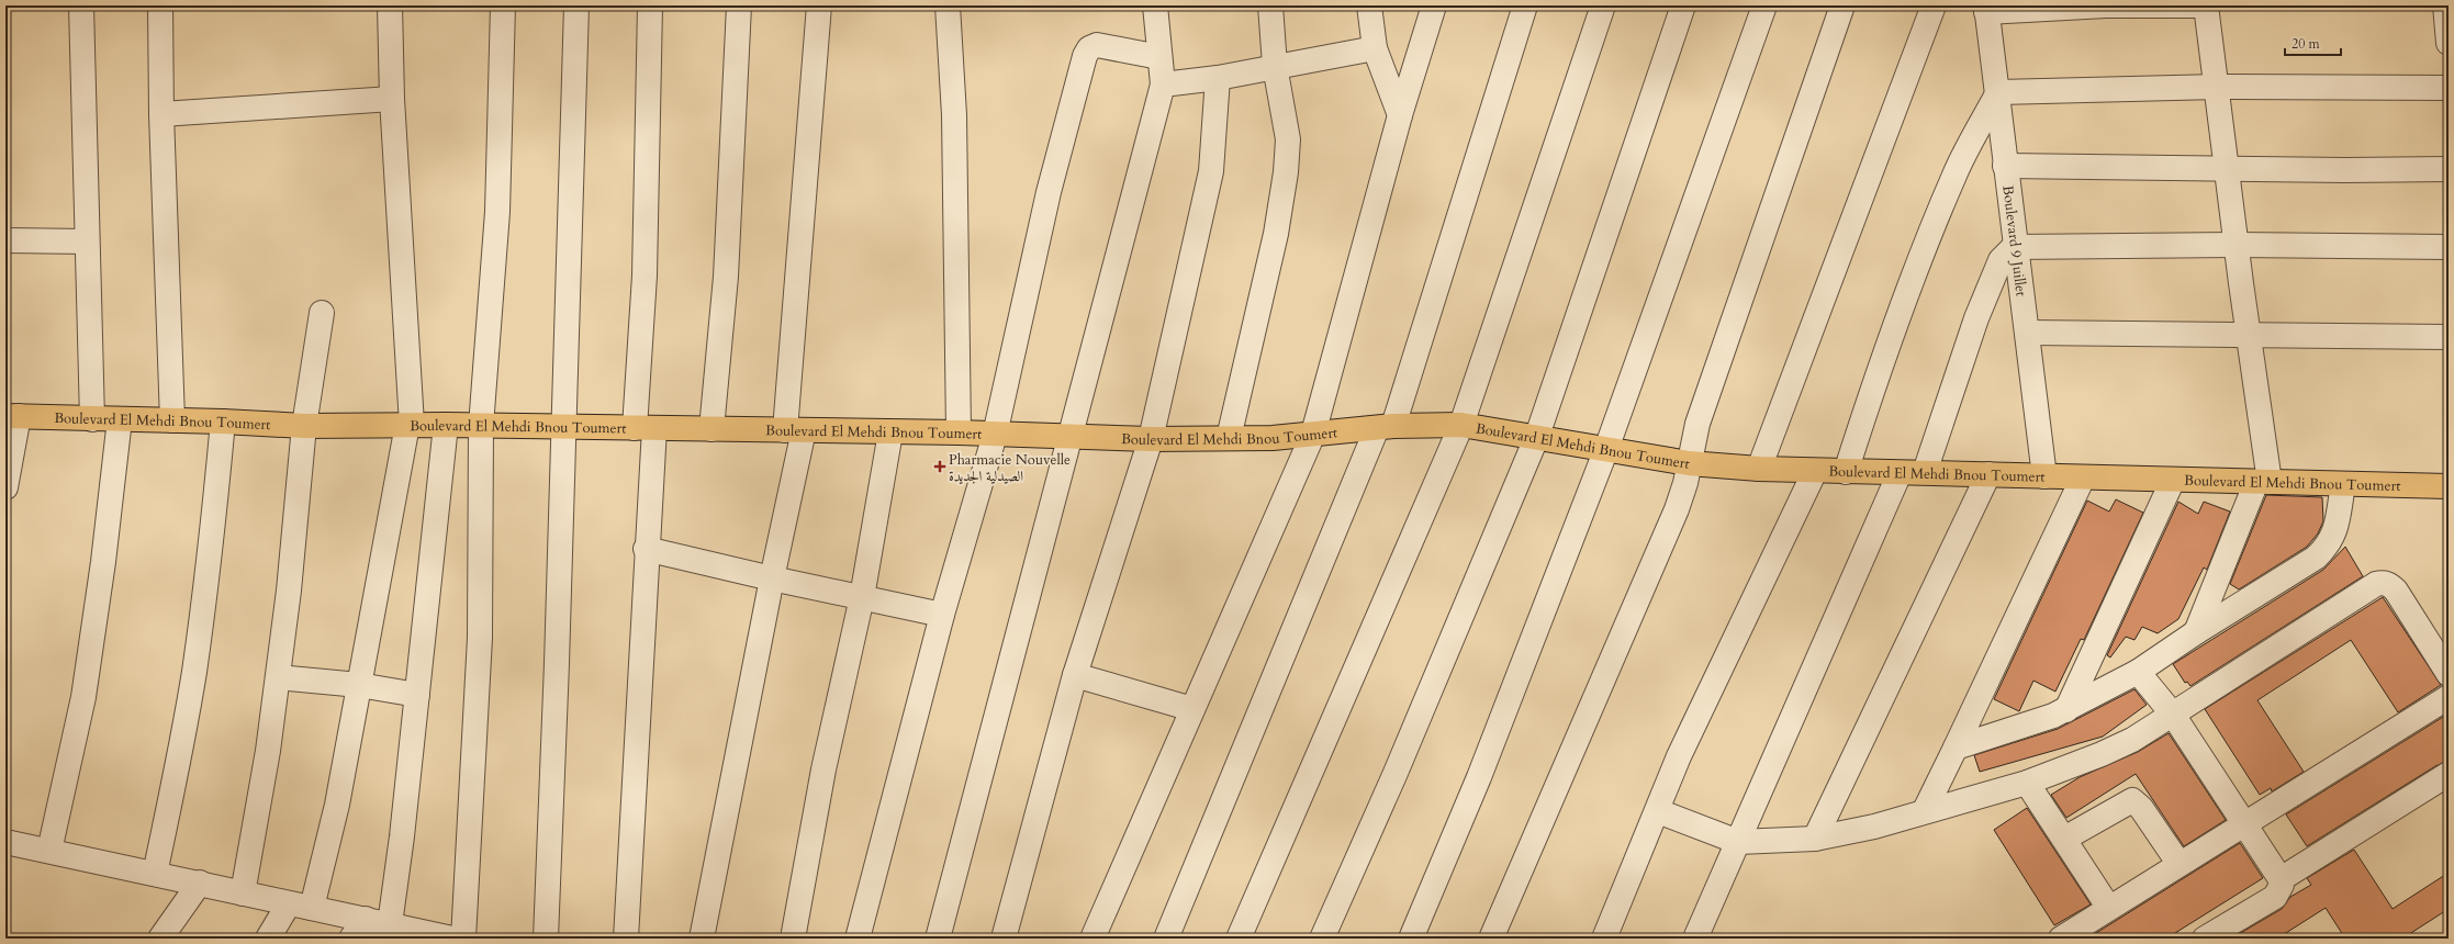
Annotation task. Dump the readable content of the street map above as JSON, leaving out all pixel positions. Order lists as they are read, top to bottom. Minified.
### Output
{"streets":{"main road":["Boulevard El Mehdi Bnou Toumert"],"street":["Boulevard 9 Juillet"]},"crossings":[["Boulevard 9 Juillet","Boulevard El Mehdi Bnou Toumert"]],"places":{"health":["Pharmacie Nouvelle الصيدلية الجديدة"]},"scale_bar":"20 m"}
